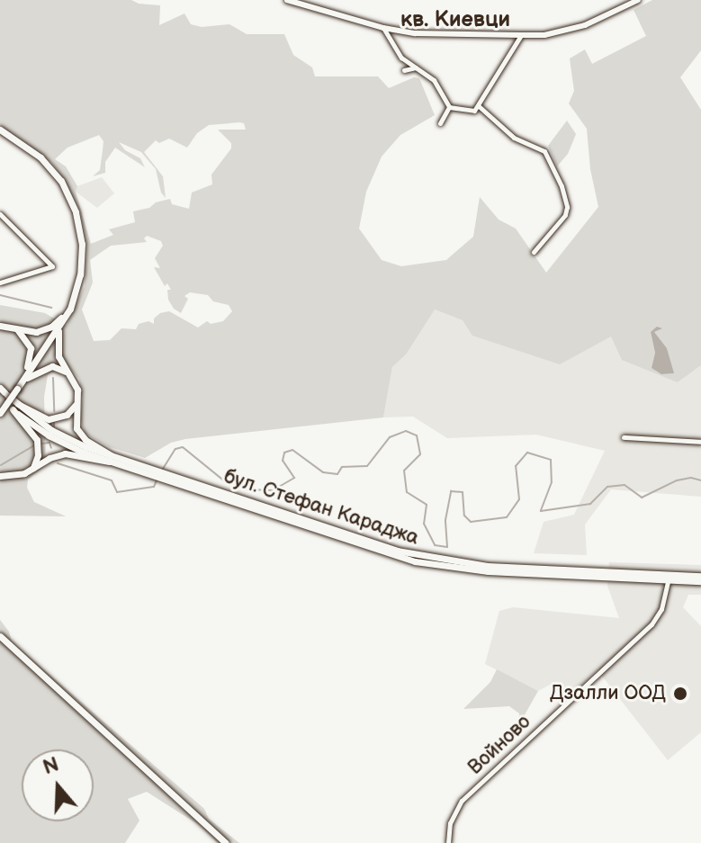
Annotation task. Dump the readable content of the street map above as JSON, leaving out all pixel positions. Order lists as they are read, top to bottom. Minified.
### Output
{"streets":{"main road":["бул. Стефан Караджа"],"street":["Войново"]},"crossings":[["бул. Стефан Караджа","Войново"]],"districts":["кв. Киевци"],"places":["Дзалли ООД"],"north":"top"}
